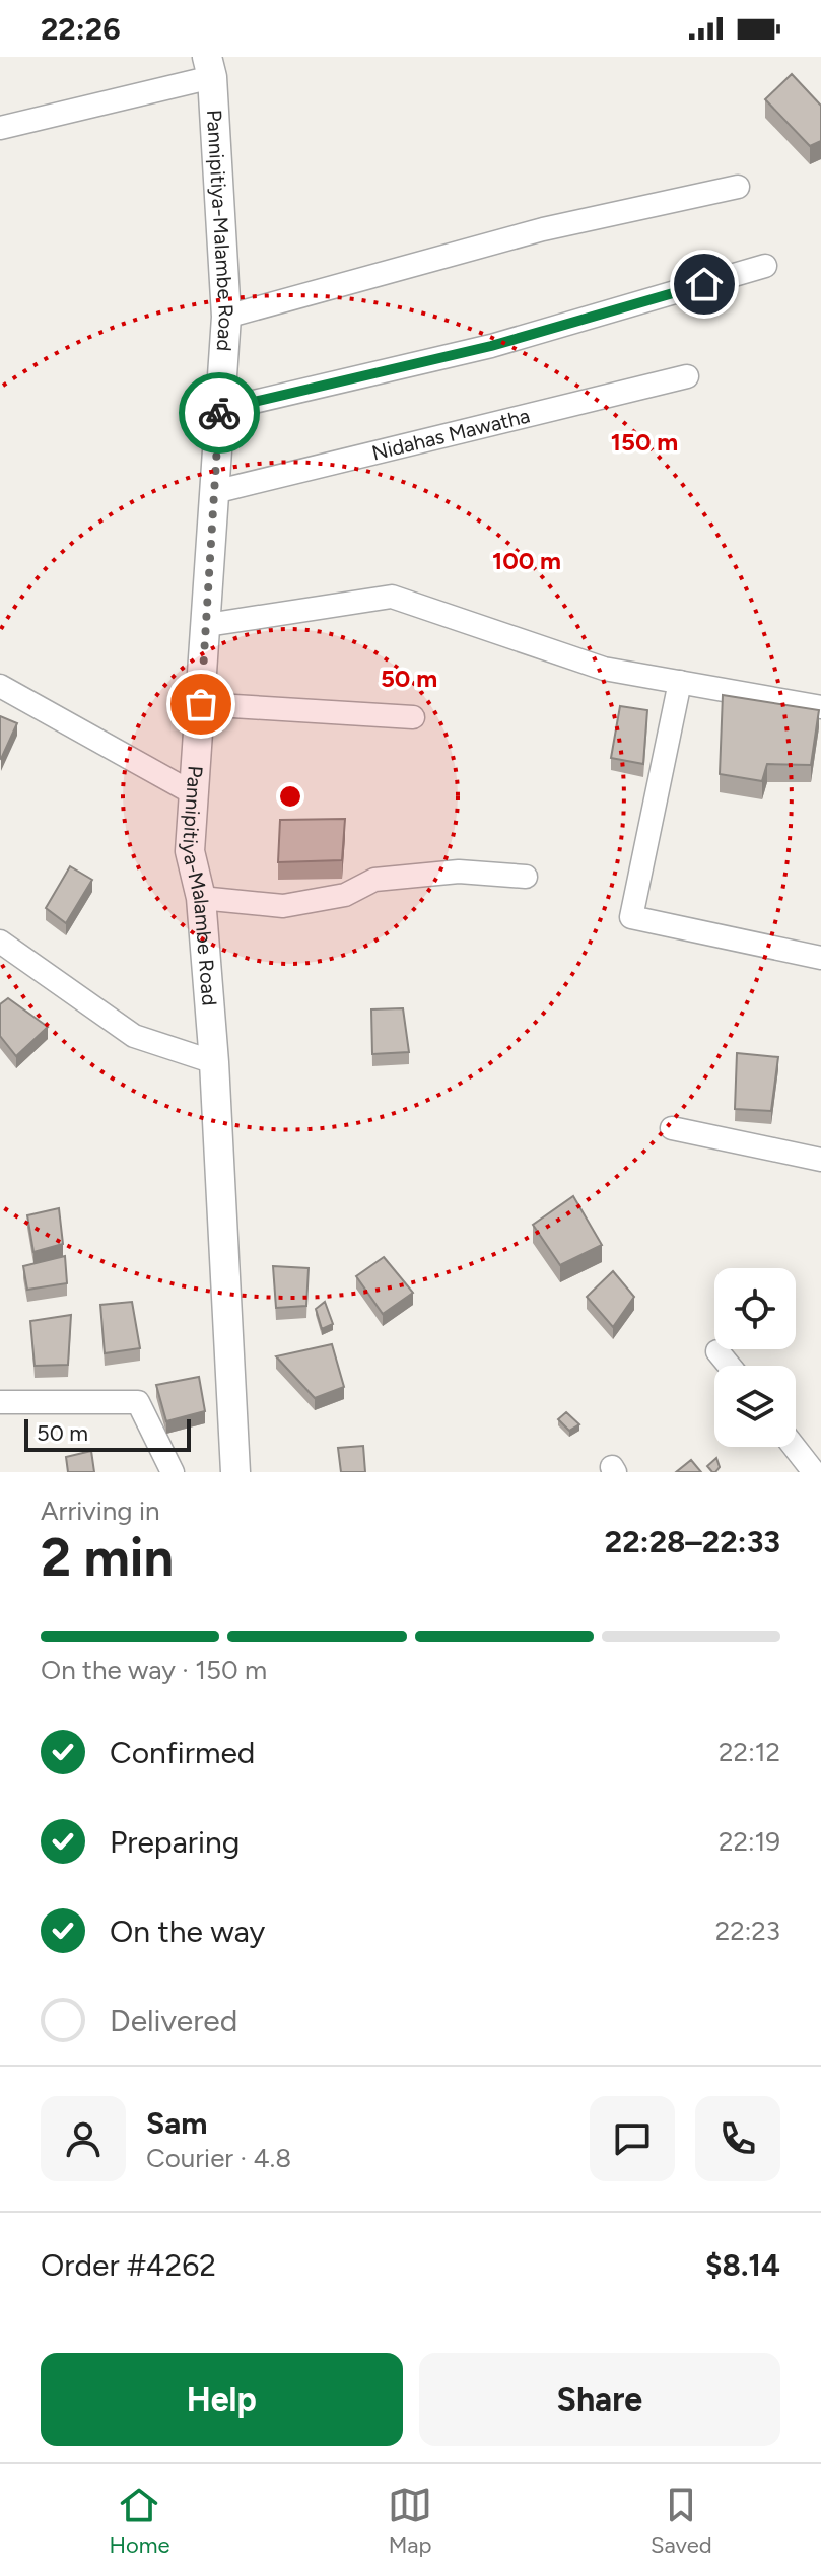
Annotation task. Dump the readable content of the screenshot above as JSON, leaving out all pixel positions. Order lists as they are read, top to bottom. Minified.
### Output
{"streets":{"street":["Pannipitiya-Malambe Road","Nidahas Mawatha"]},"crossings":[["Pannipitiya-Malambe Road","Nidahas Mawatha"]],"scale_bar":"50 m","page":{"status":"22:26","scale":"50 m","heading":["2 min","Arriving in","22:28–22:33"],"panel":["Sam","Courier · 4.8","Order #4262","$8.14"],"bar":"On the way · 150 m","list":[["Confirmed","22:12"],["Preparing","22:19"],["On the way","22:23"],"Delivered"],"buttons":["Help","Share"],"tabs":["Home","Map","Saved"]},"rings":["150 m","100 m","50 m"]}
